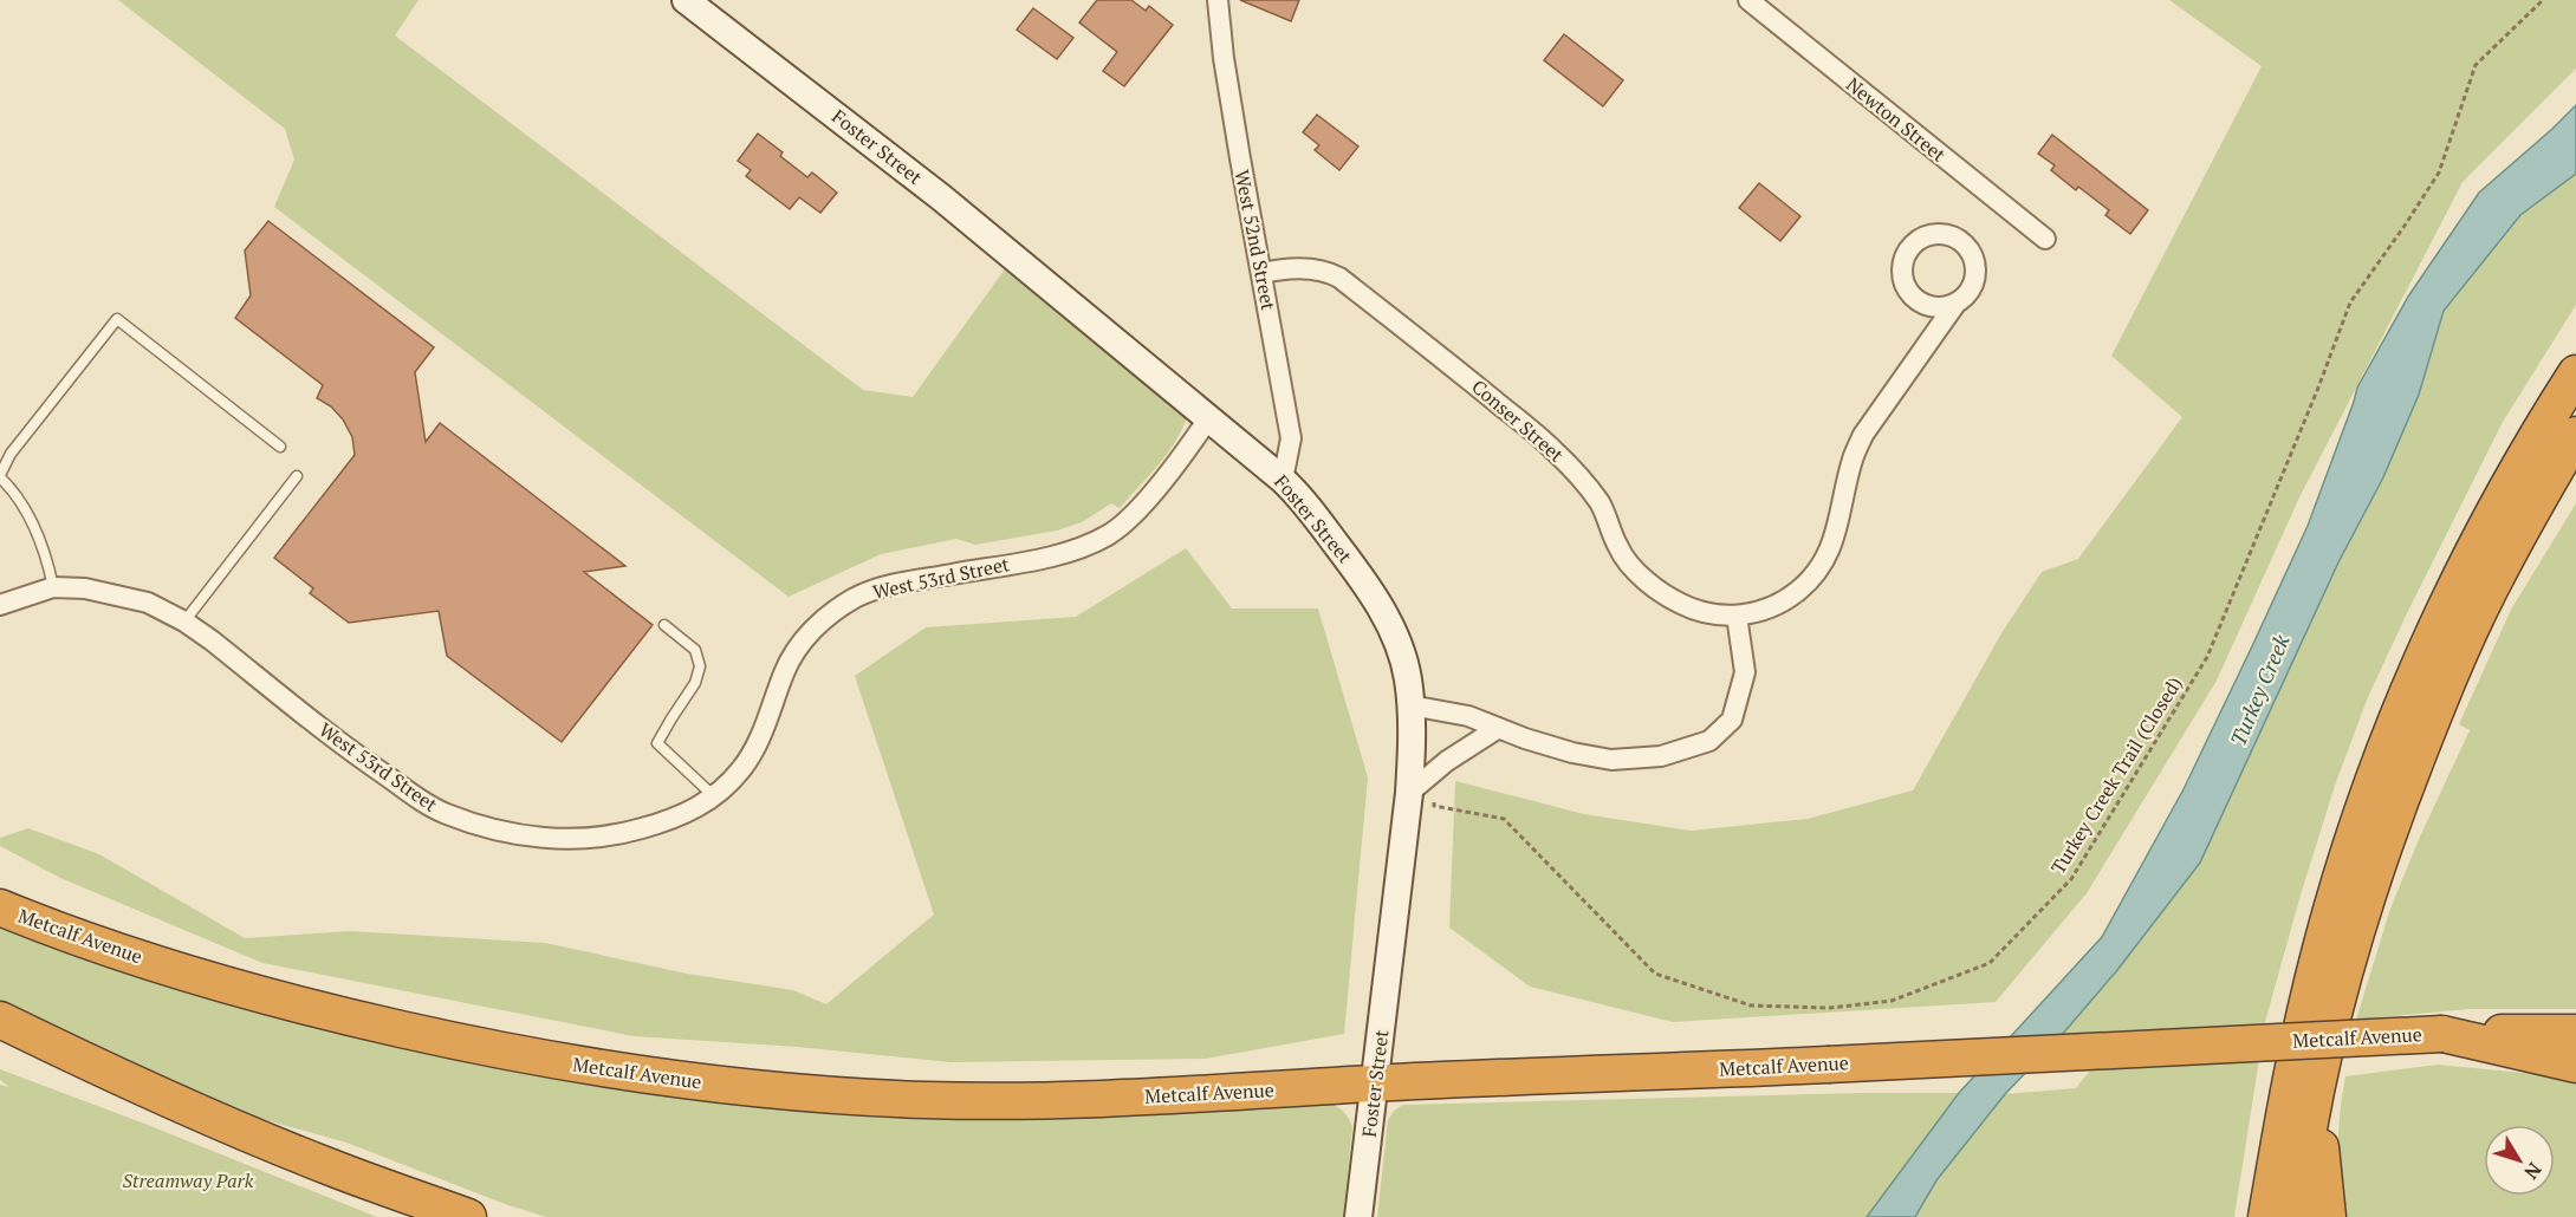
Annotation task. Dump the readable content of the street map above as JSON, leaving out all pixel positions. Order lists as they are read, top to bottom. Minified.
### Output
{"streets":{"highway":["Metcalf Avenue"],"street":["Newton Street","Foster Street","West 52nd Street","Conser Street","West 53rd Street"],"path":["Turkey Creek Trail (Closed)"]},"crossings":[["Foster Street","West 52nd Street"],["Foster Street","West 53rd Street"],["Foster Street","Metcalf Avenue"],["West 52nd Street","Conser Street"]],"water":["Turkey Creek"],"parks":["Streamway Park"],"north":"bottom right"}
